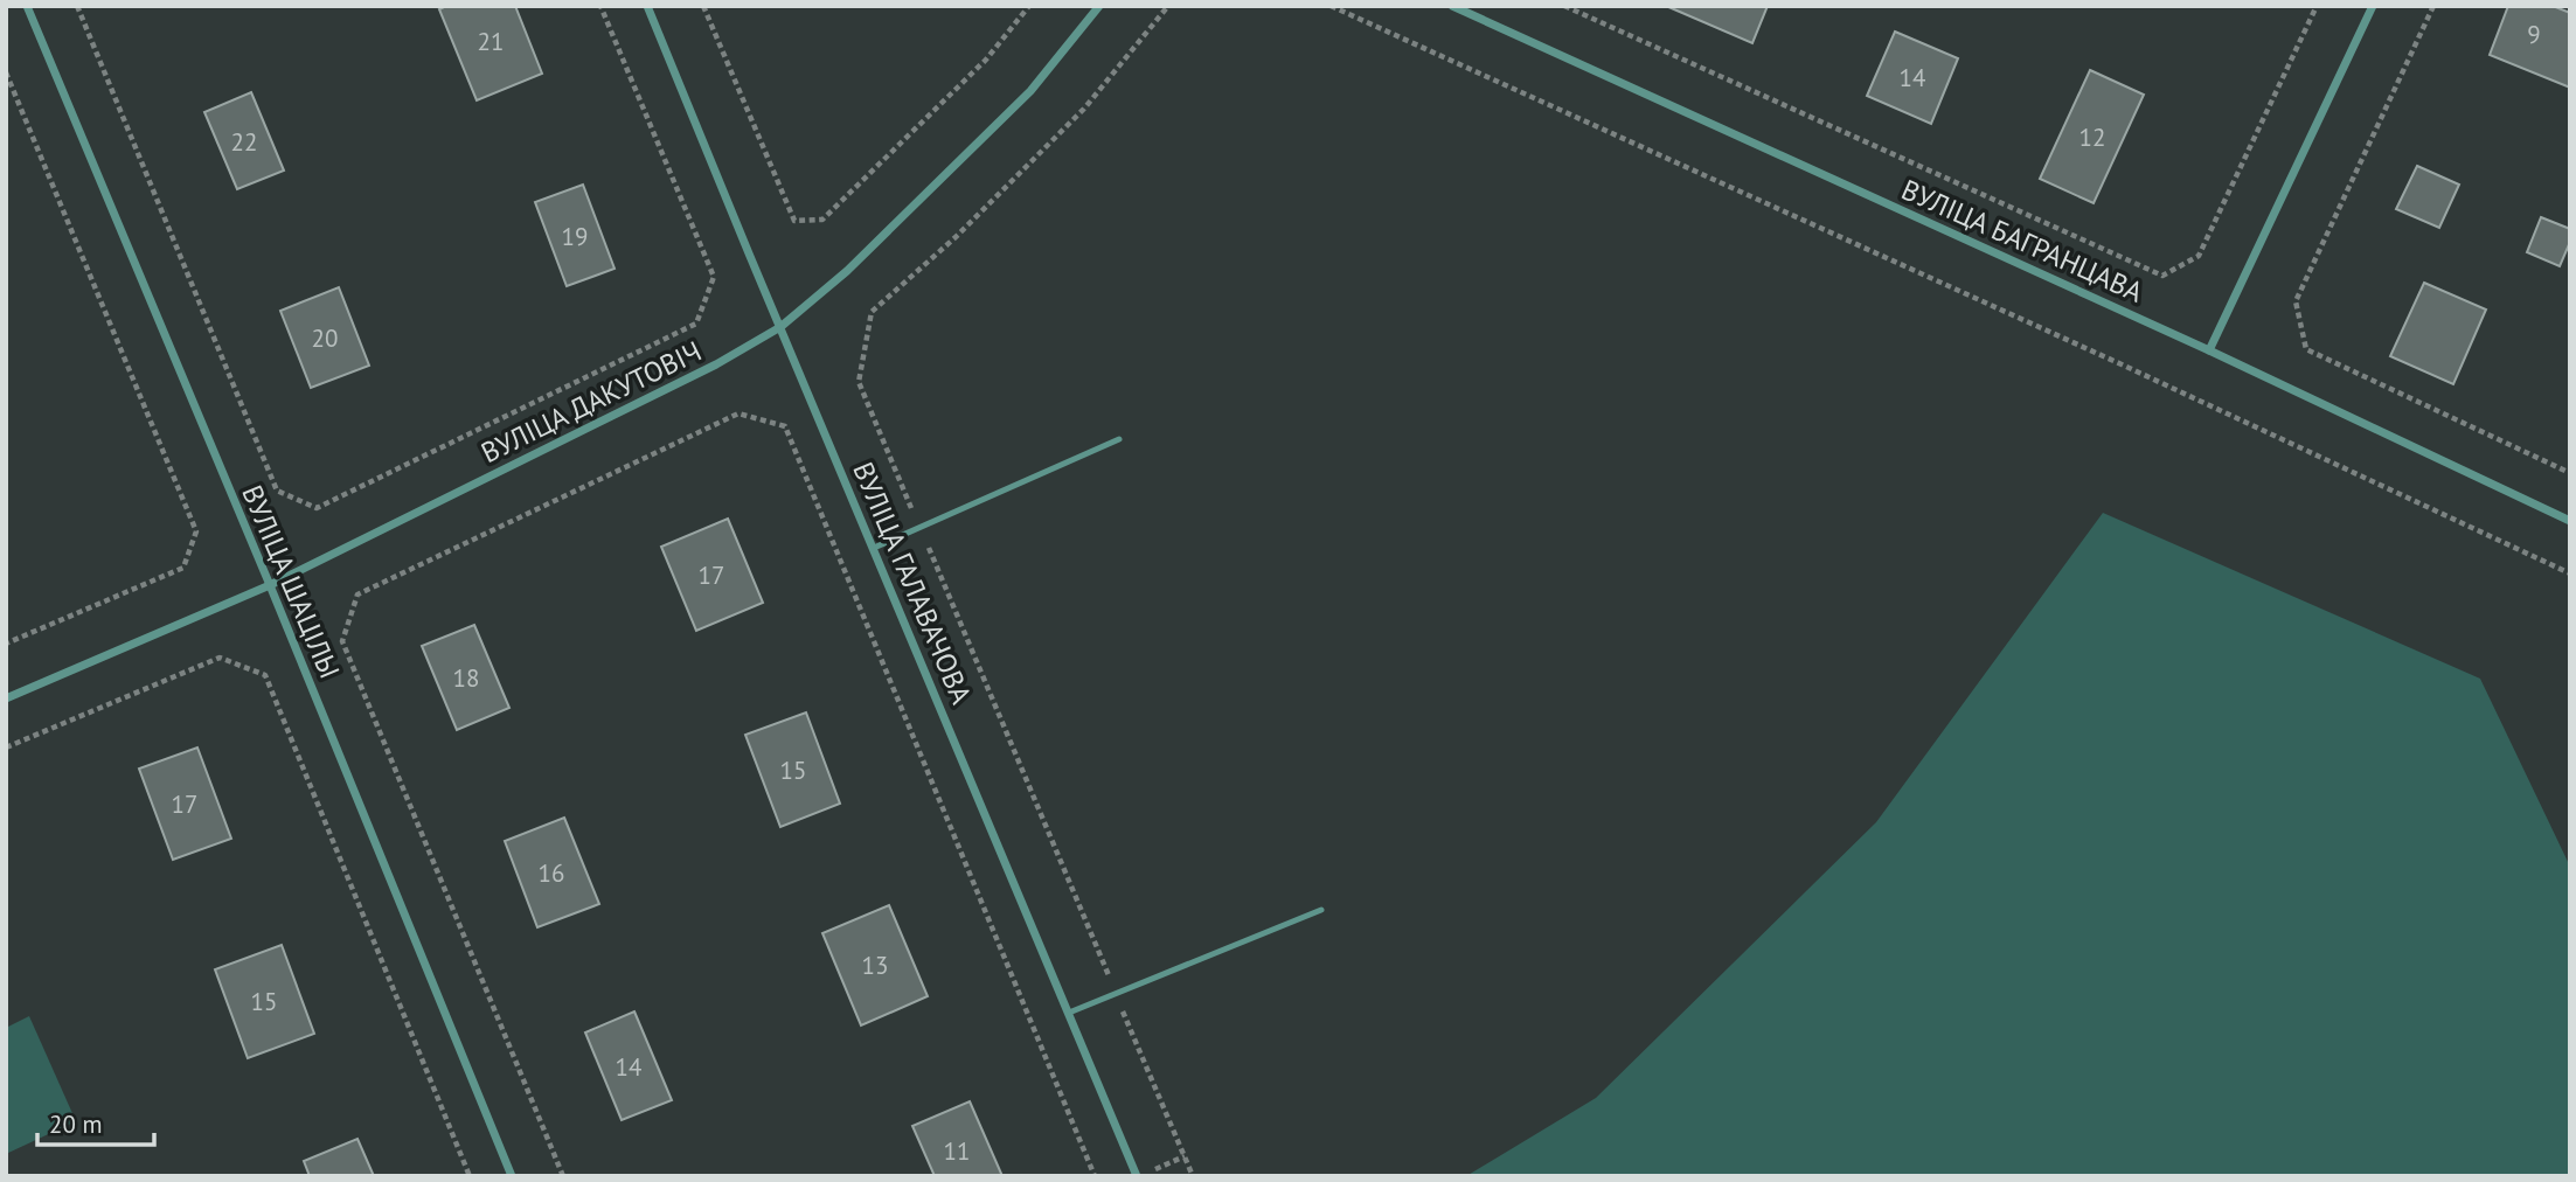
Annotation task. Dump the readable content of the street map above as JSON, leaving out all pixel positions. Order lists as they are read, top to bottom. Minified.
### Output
{"streets":{"street":["ВУЛІЦА БАГРАНЦАВА","ВУЛІЦА ДАКУТОВІЧ","ВУЛІЦА ШАЦІЛЫ","ВУЛІЦА ГАЛАВАЧОВА"]},"crossings":[["ВУЛІЦА ДАКУТОВІЧ","ВУЛІЦА ШАЦІЛЫ"],["ВУЛІЦА ДАКУТОВІЧ","ВУЛІЦА ГАЛАВАЧОВА"]],"house_numbers":["9","21","14","12","22","19","20","17","18","15","17","16","13","15","14","11"],"scale_bar":"20 m"}
